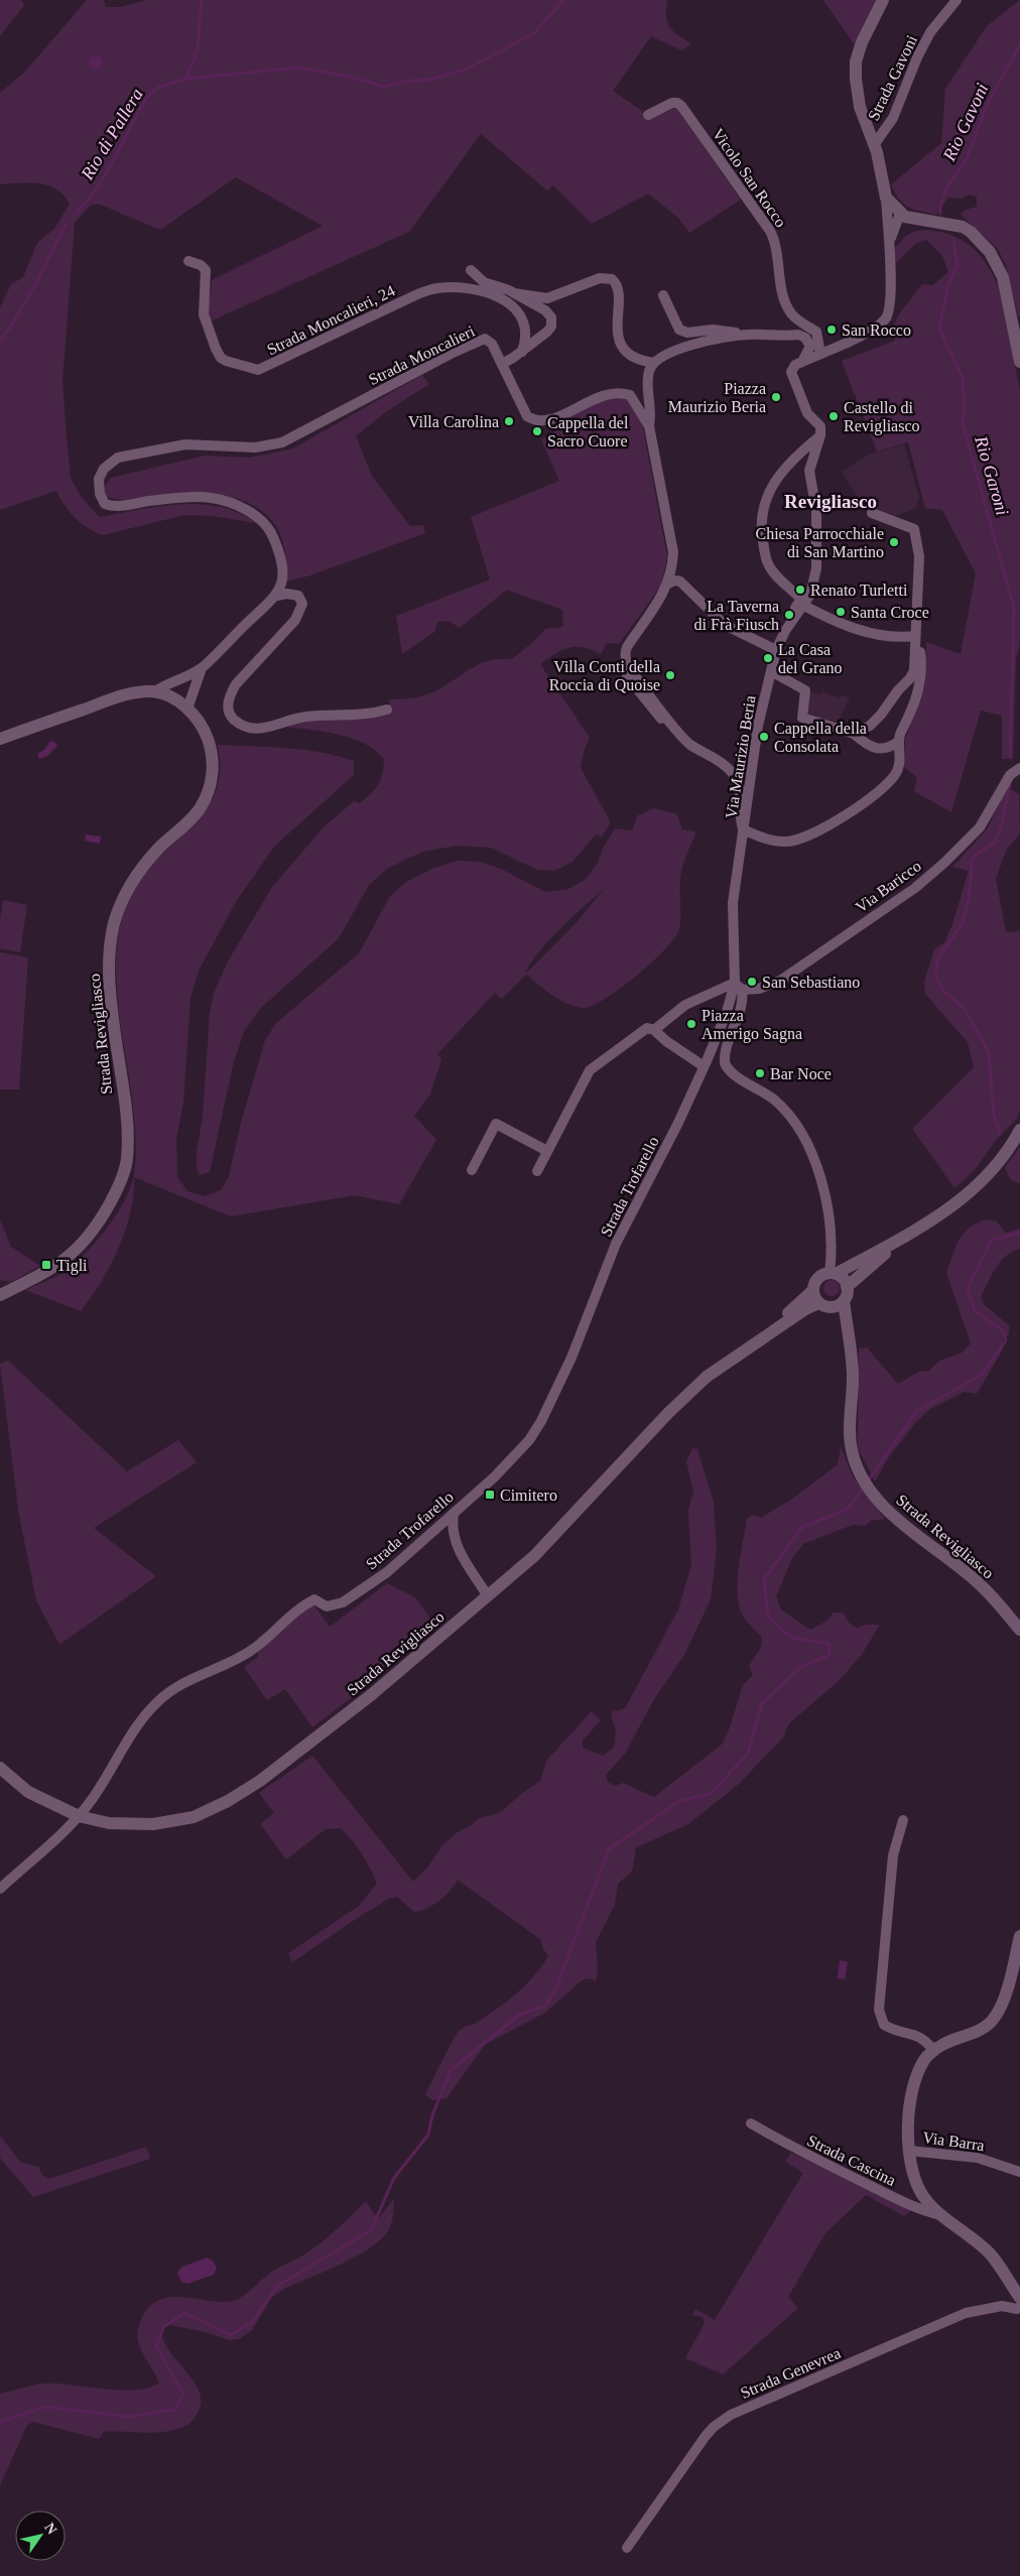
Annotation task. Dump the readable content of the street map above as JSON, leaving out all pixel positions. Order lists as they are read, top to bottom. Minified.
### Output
{"streets":{"street":["Strada Gavoni","Vicolo San Rocco","Strada Moncalieri, 24","Strada Moncalieri","Via Maurizio Beria","Via Baricco","Strada Revigliasco","Strada Trofarello","Via Barra","Strada Cascina","Strada Genevrea"]},"crossings":[["Strada Moncalieri","Via Maurizio Beria"],["Via Maurizio Beria","Via Baricco"],["Strada Revigliasco","Strada Trofarello"]],"districts":["Revigliasco"],"water":["Rio Gavoni","Rio di Pallera","Rio Garoni"],"places":{"other":["San Rocco","Piazza Maurizio Beria","Castello di Revigliasco","Villa Carolina","Cappella del Sacro Cuore","Chiesa Parrocchiale di San Martino","Renato Turletti","Santa Croce","La Taverna di Frà Fiusch","La Casa del Grano","Villa Conti della Roccia di Quoise","Cappella della Consolata","San Sebastiano","Piazza Amerigo Sagna","Bar Noce"],"transit":["Tigli","Cimitero"]},"north":"top right"}
